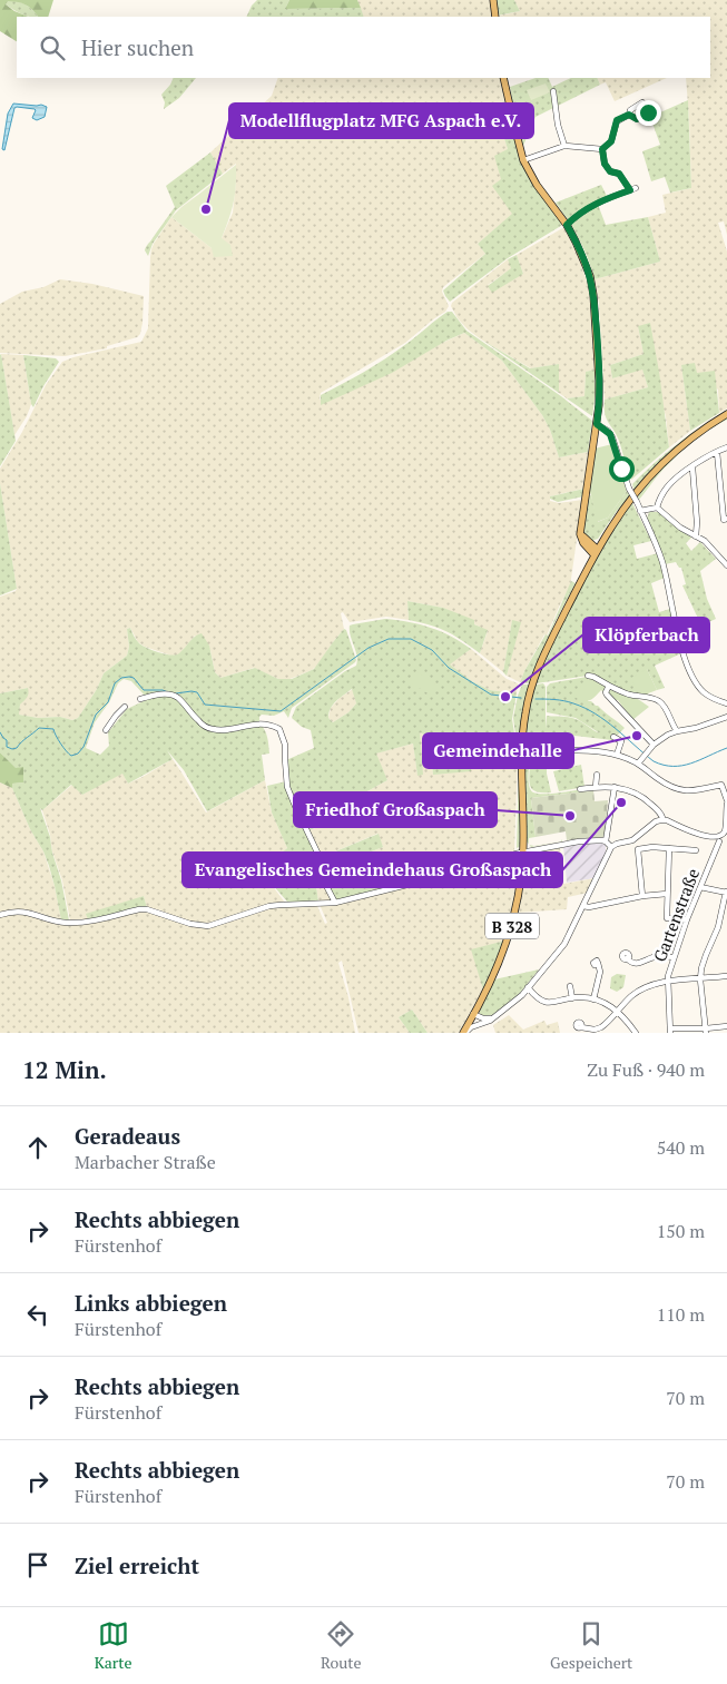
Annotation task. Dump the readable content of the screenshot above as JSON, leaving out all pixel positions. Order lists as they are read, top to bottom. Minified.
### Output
{"streets":{"main road":["B 328"],"street":["Gartenstraße"]},"places":["Modellflugplatz MFG Aspach e.V.","Klöpferbach","Gemeindehalle","Evangelisches Gemeindehaus Großaspach","Friedhof Großaspach"],"page":{"search":"Hier suchen","heading":["12 Min.","Zu Fuß · 940 m"],"list":[["Geradeaus","Marbacher Straße","540 m"],["Rechts abbiegen","Fürstenhof","150 m"],["Links abbiegen","Fürstenhof","110 m"],["Rechts abbiegen","Fürstenhof","70 m"],["Rechts abbiegen","Fürstenhof","70 m"],"Ziel erreicht"],"nav":["Karte","Route","Gespeichert"]}}
